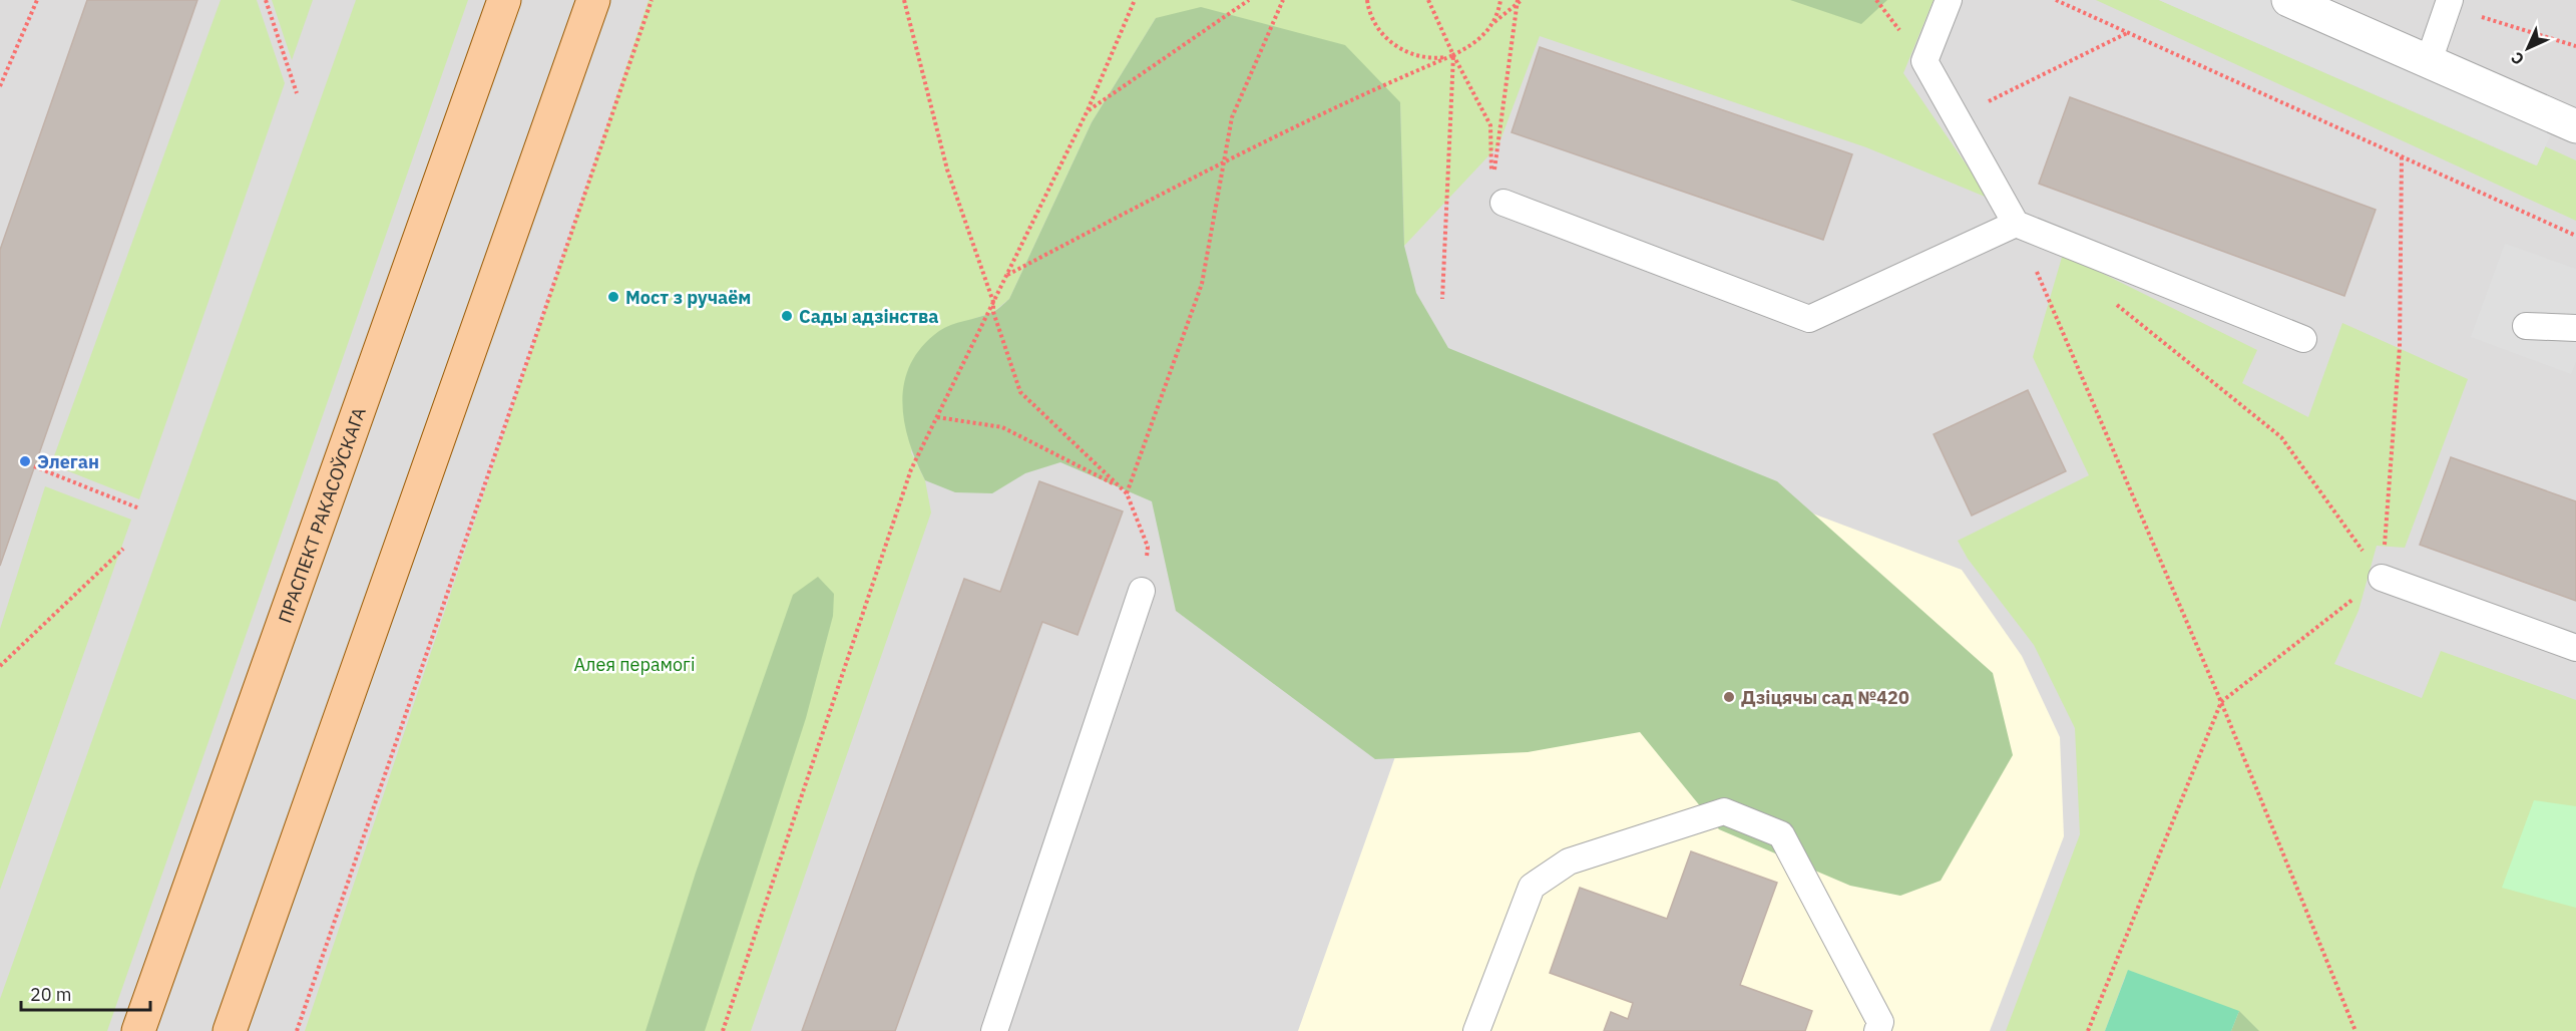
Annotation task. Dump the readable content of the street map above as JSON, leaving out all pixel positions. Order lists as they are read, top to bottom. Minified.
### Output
{"streets":{"main road":["ПРАСПЕКТ РАКАСОЎСКАГА"]},"parks":["Алея перамогі"],"places":["Мост з ручаём","Сады адзінства","Элеган","Дзіцячы сад №420"],"scale_bar":"20 m","north":"bottom left"}
